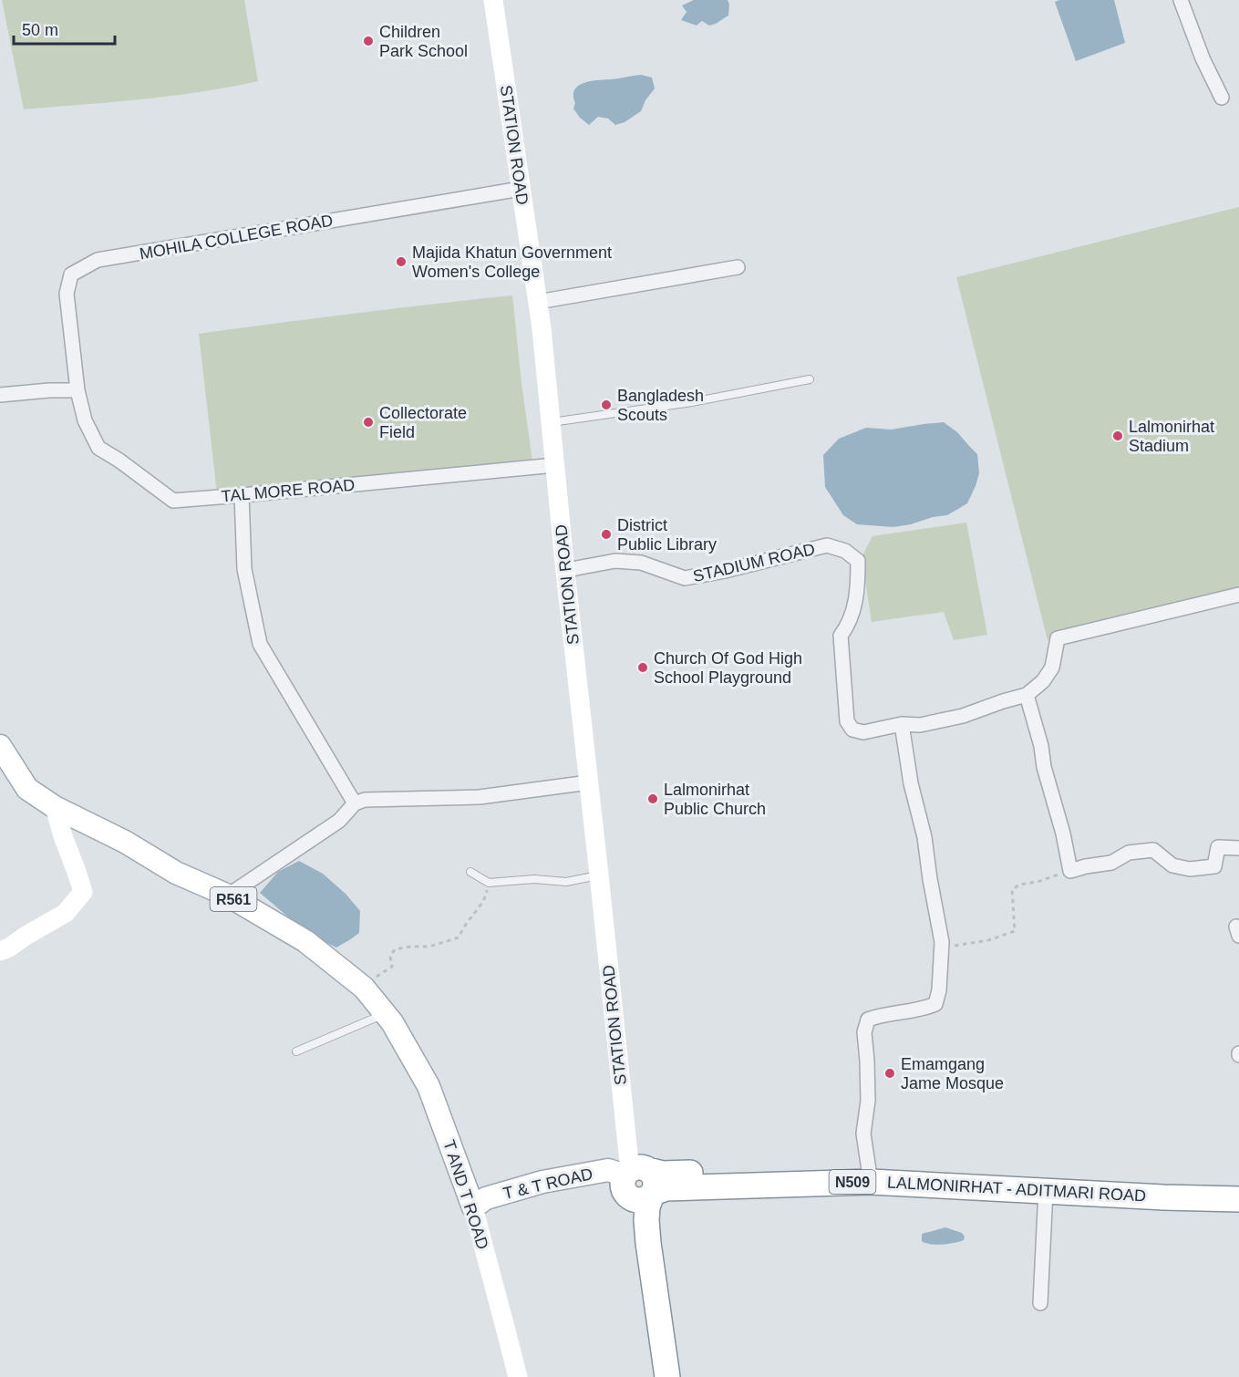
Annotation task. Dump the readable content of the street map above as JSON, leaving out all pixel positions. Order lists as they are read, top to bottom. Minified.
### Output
{"streets":{"highway":["N509","LALMONIRHAT - ADITMARI ROAD"],"main road":["STATION ROAD","R561","T & T ROAD","T AND T ROAD"],"street":["MOHILA COLLEGE ROAD","TAL MORE ROAD","STADIUM ROAD"]},"crossings":[["STATION ROAD","MOHILA COLLEGE ROAD"],["STATION ROAD","TAL MORE ROAD"],["STATION ROAD","STADIUM ROAD"],["STATION ROAD","N509"],["STATION ROAD","T & T ROAD"],["STATION ROAD","LALMONIRHAT - ADITMARI ROAD"],["MOHILA COLLEGE ROAD","TAL MORE ROAD"],["R561","T AND T ROAD"],["N509","T & T ROAD"],["N509","LALMONIRHAT - ADITMARI ROAD"],["T & T ROAD","LALMONIRHAT - ADITMARI ROAD"],["T & T ROAD","T AND T ROAD"]],"places":["Children Park School","Majida Khatun Government Women's College","Bangladesh Scouts","Collectorate Field","Lalmonirhat Stadium","District Public Library","Church Of God High School Playground","Lalmonirhat Public Church","Emamgang Jame Mosque"],"scale_bar":"50 m"}
